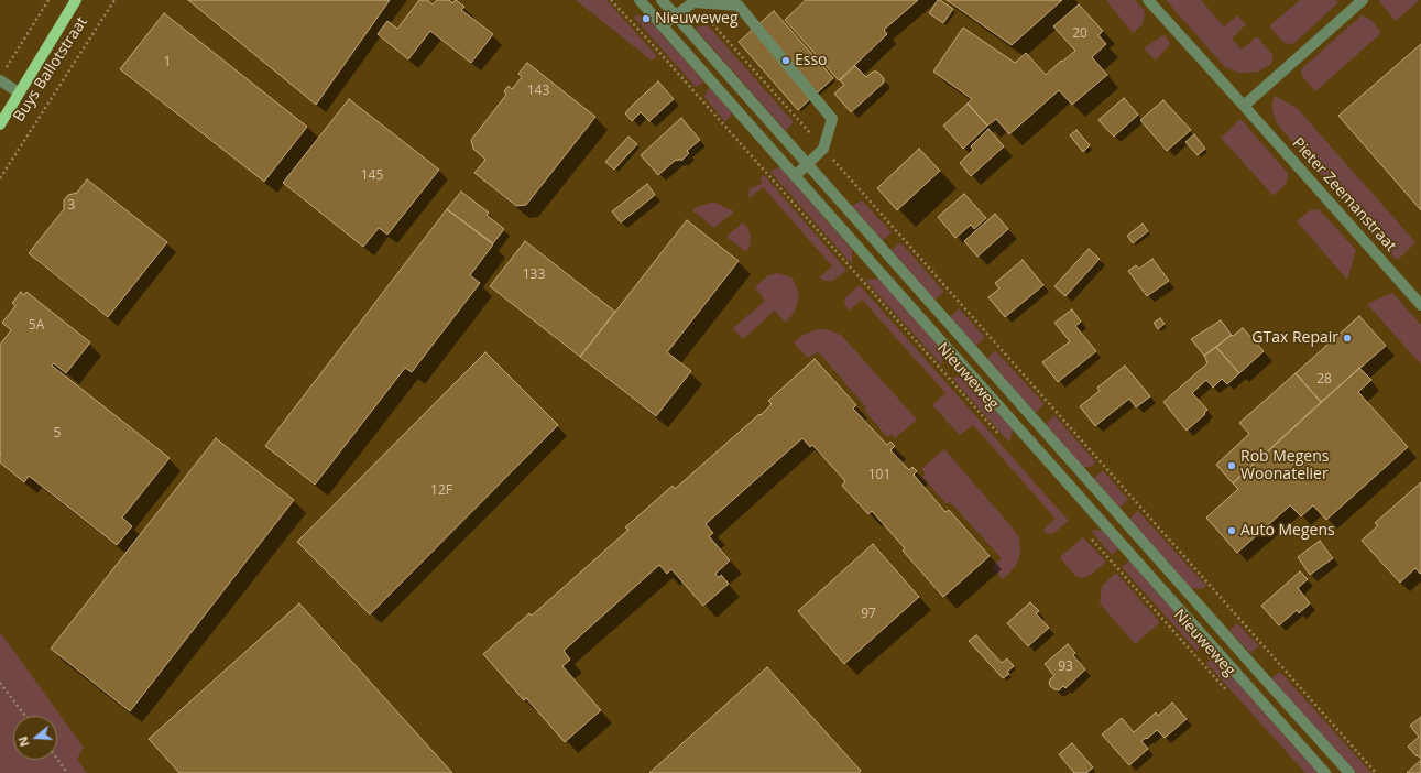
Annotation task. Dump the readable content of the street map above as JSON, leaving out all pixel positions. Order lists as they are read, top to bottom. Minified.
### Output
{"streets":{"main road":["Buys Ballotstraat"],"street":["Pieter Zeemanstraat","Nieuweweg"]},"places":["Nieuweweg","Esso","GTax Repair","Rob Megens Woonatelier","Auto Megens"],"house_numbers":["20","1","143","145","3","133","5A","28","5","101","12F","97","93"],"north":"left"}
